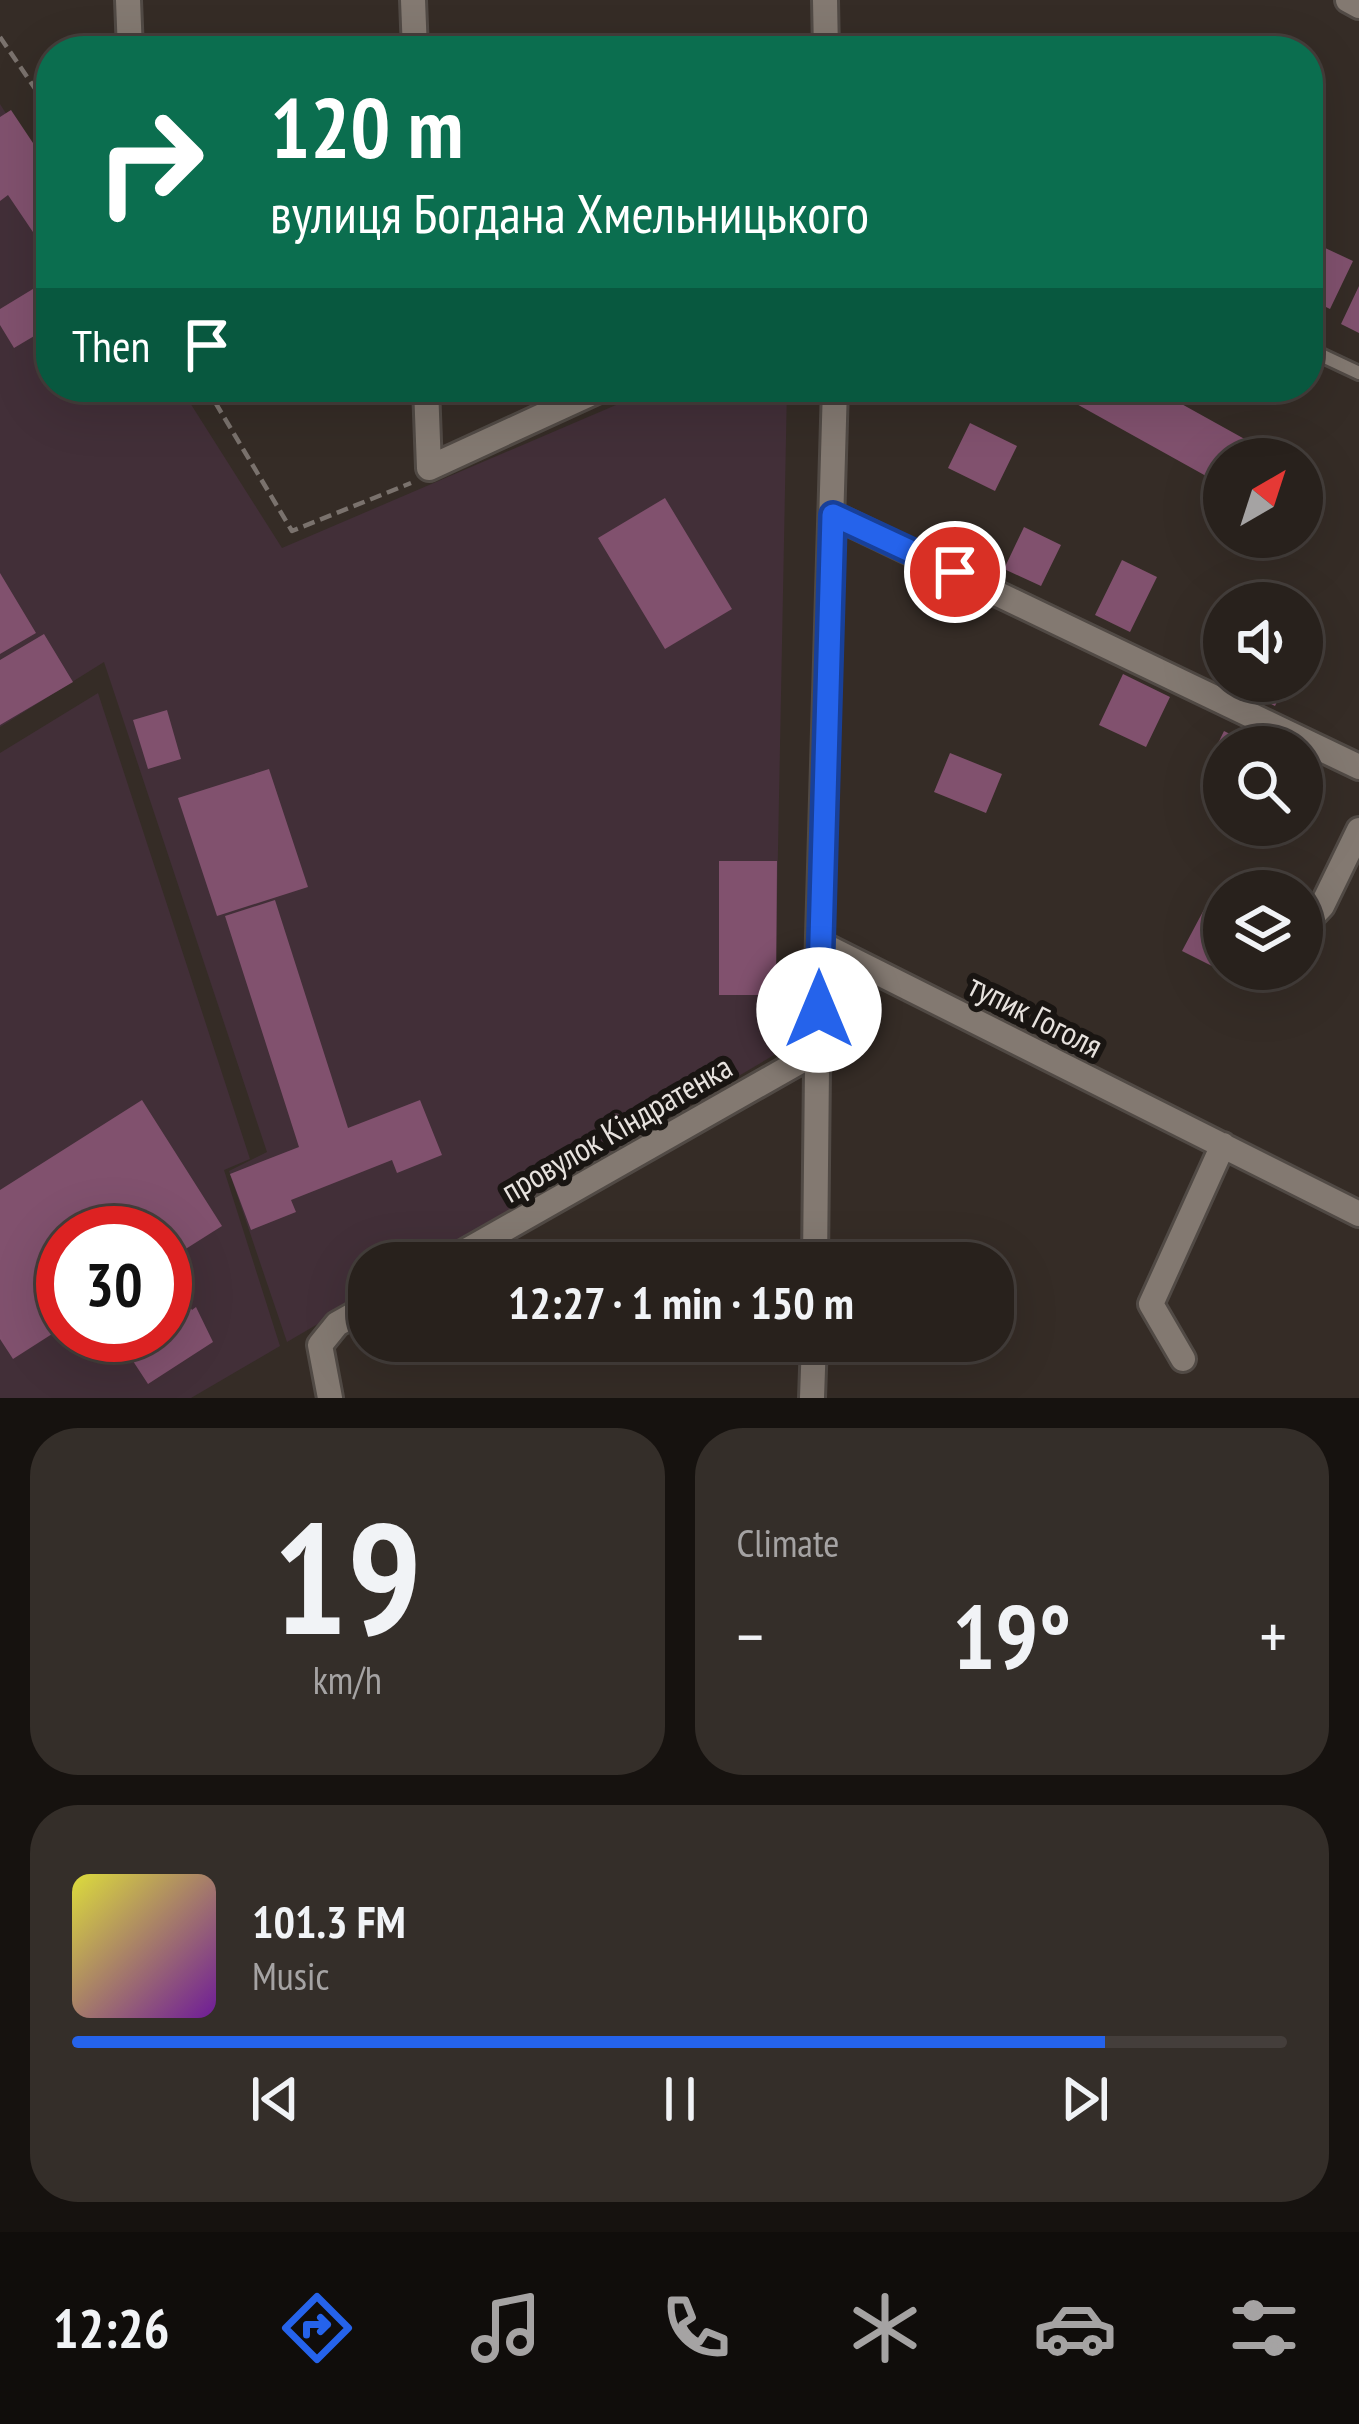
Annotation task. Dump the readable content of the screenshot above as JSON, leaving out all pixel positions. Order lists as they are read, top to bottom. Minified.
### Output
{"streets":{"street":["тупик Гоголя","провулок Кіндратенка"]},"north":"top right","page":{"turn":["120 m","вулиця Богдана Хмельницького"],"then":"Then","limit":"30","trip":"12:27 · 1 min · 150 m","tile":[["19","km/h"],"Climate"],"heat":["−","19°","+"],"song":["101.3 FM","Music"],"tabs":"12:26"}}
